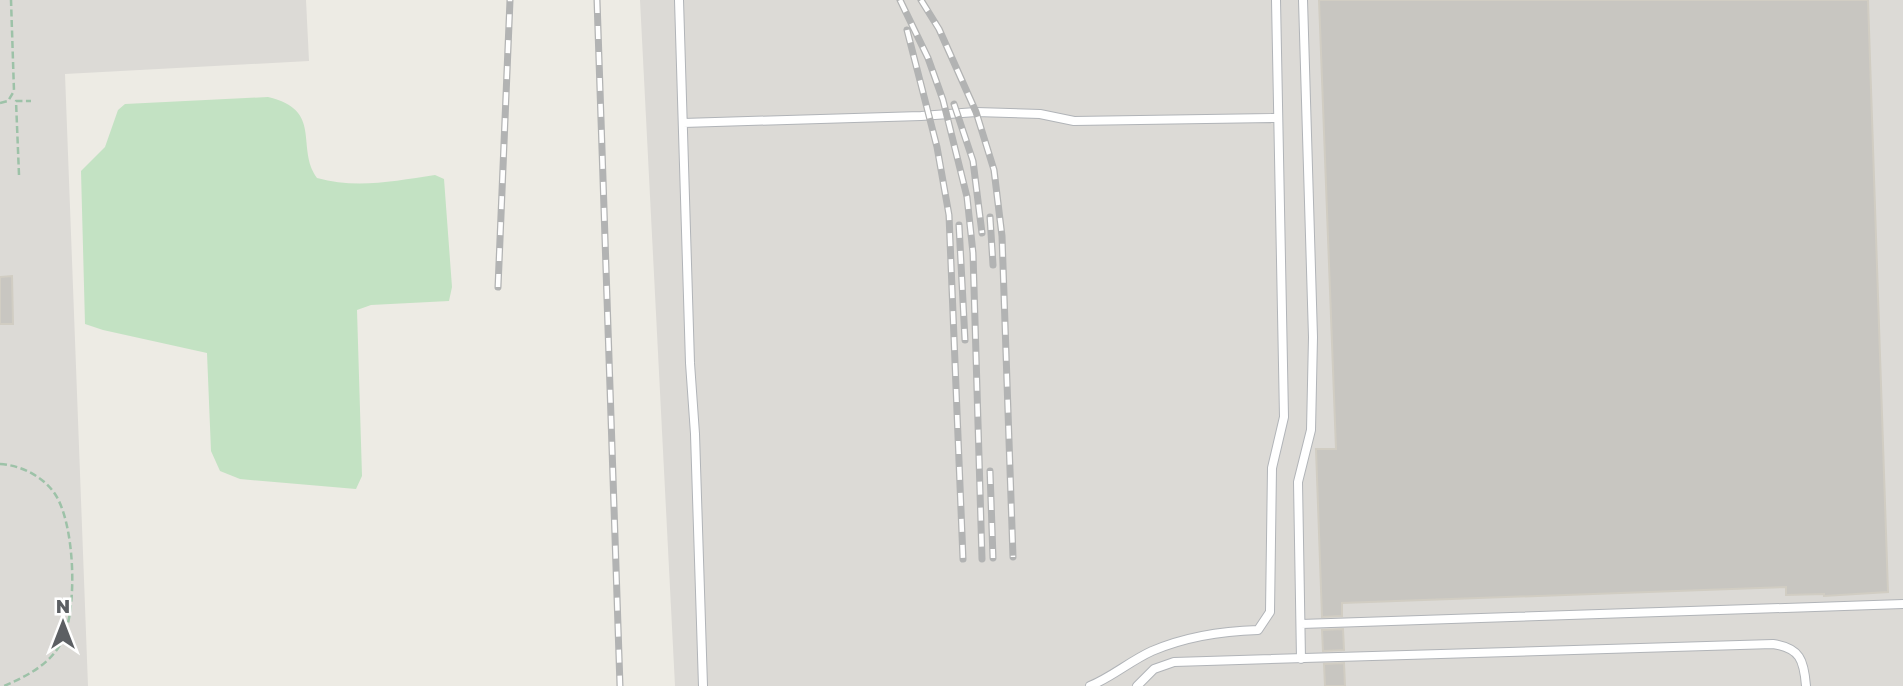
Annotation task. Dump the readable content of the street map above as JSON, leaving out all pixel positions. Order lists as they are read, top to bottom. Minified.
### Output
{"north":"top"}
